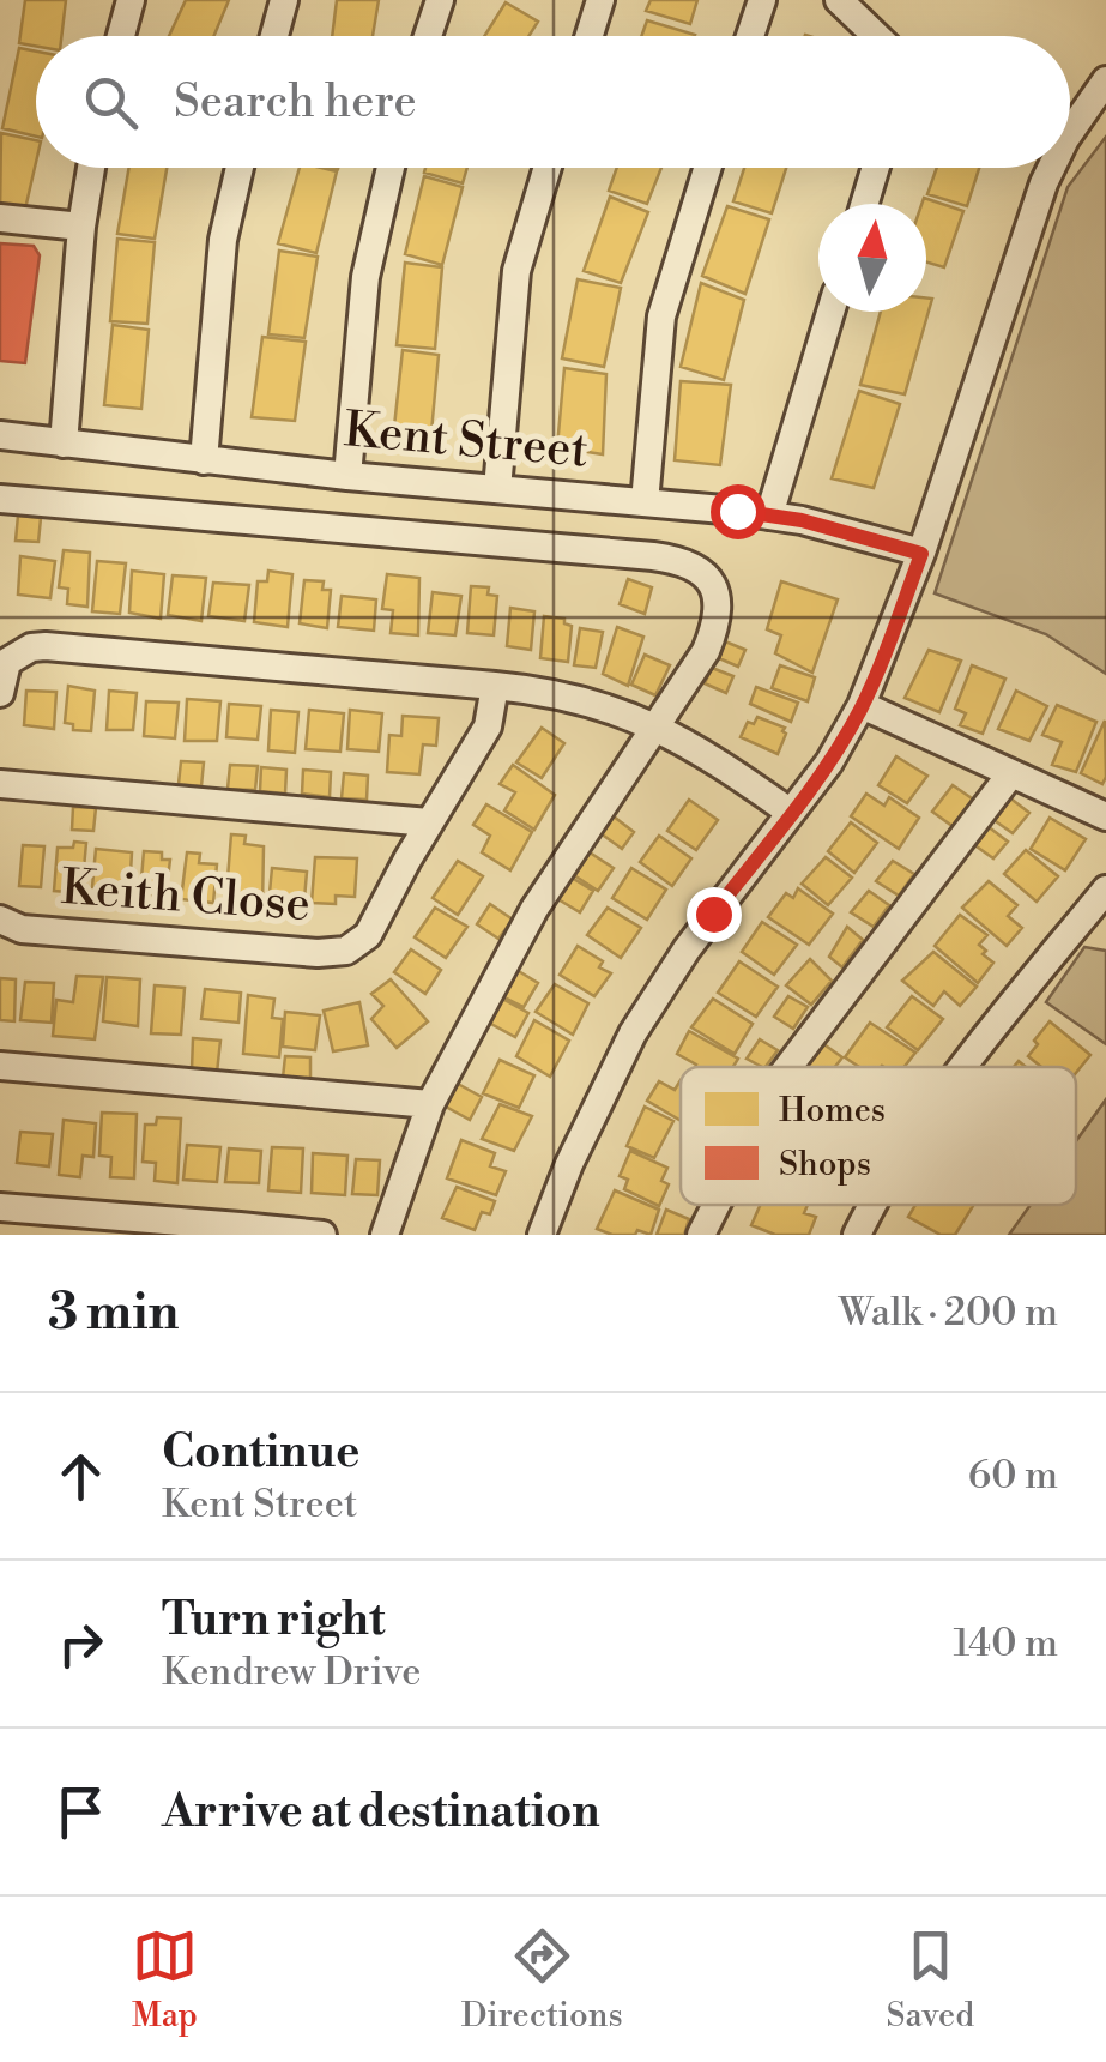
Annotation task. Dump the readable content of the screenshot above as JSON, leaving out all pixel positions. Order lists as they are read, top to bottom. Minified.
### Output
{"streets":{"street":["Kent Street","Keith Close"]},"legend":["Homes","Shops"],"north":"top","page":{"search":"Search here","heading":["3 min","Walk · 200 m"],"list":[["Continue","Kent Street","60 m"],["Turn right","Kendrew Drive","140 m"],"Arrive at destination"],"nav":["Map","Directions","Saved"]}}
